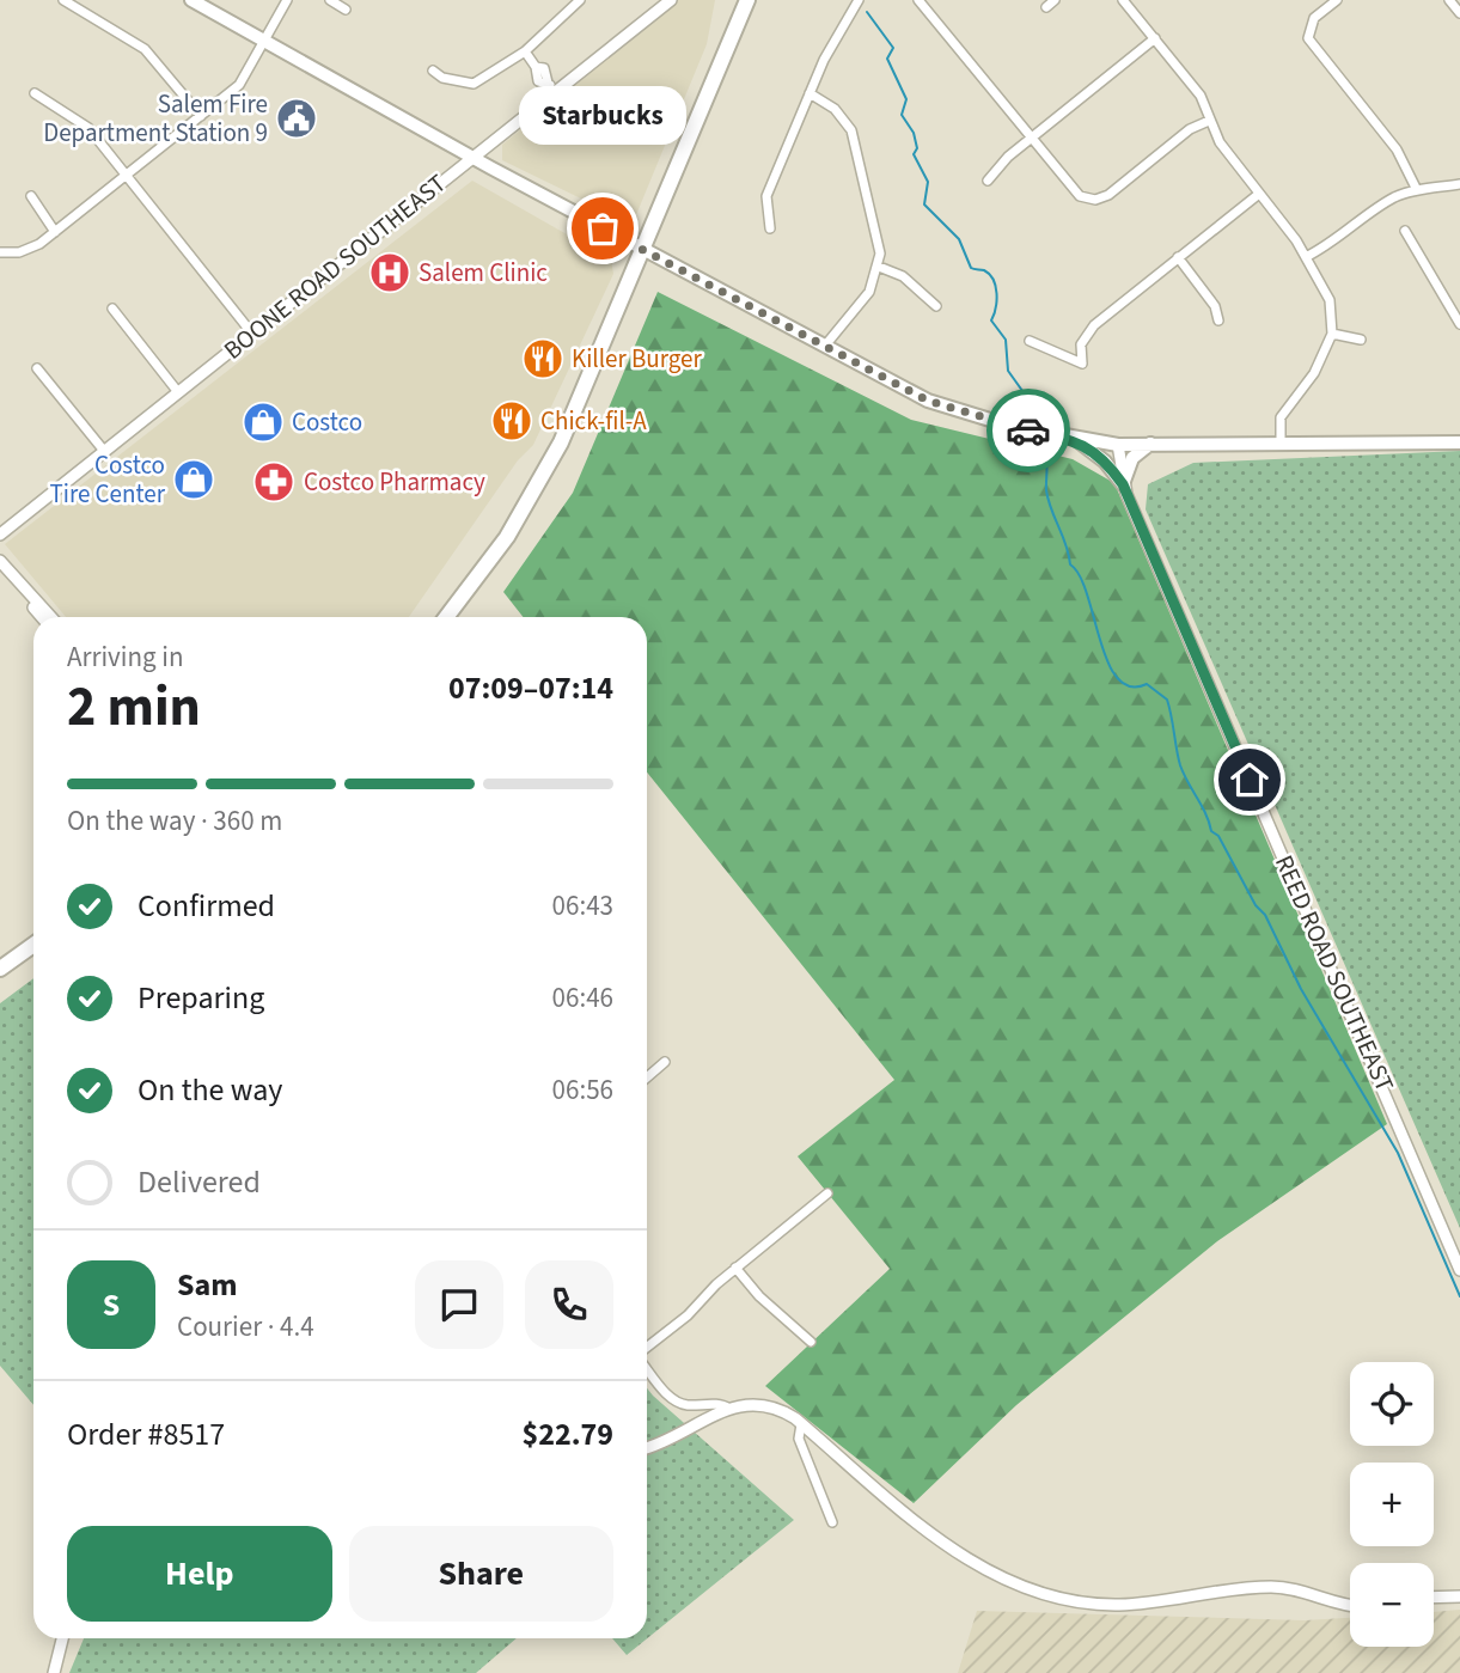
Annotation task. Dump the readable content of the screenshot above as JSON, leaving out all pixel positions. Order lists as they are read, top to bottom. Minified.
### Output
{"streets":{"street":["BOONE ROAD SOUTHEAST","REED ROAD SOUTHEAST"]},"places":{"public building":["Salem Fire Department Station 9"],"other":["Starbucks"],"hospital":["Salem Clinic"],"restaurant":["Killer Burger","Chick-fil-A"],"shop":["Costco","Costco Tire Center"],"pharmacy":["Costco Pharmacy"]},"page":{"bubble":"Starbucks","heading":["2 min","Arriving in","07:09–07:14"],"panel":["Sam","Courier · 4.4","Order #8517","$22.79"],"bar":"On the way · 360 m","list":[["Confirmed","06:43"],["Preparing","06:46"],["On the way","06:56"],"Delivered"],"round":"S","map_buttons":["+","−"],"buttons":["Help","Share"]}}
